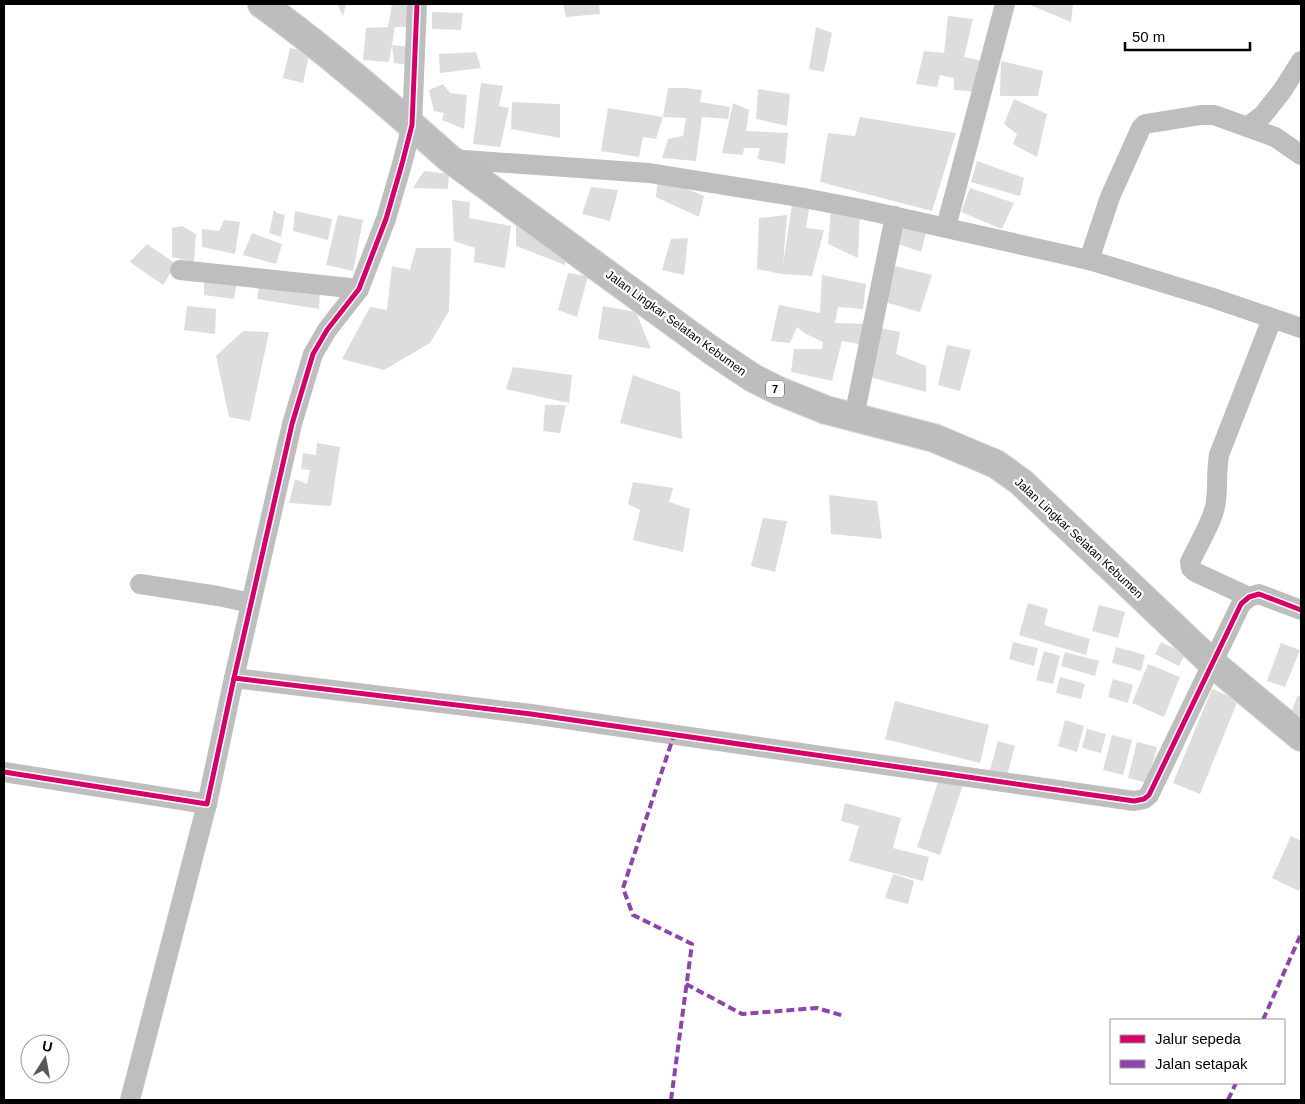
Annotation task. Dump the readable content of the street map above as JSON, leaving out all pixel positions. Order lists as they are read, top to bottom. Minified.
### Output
{"streets":{"highway":["Jalan Lingkar Selatan Kebumen","7"]},"legend":["Jalur sepeda","Jalan setapak"],"scale_bar":"50 m","north":"top"}
